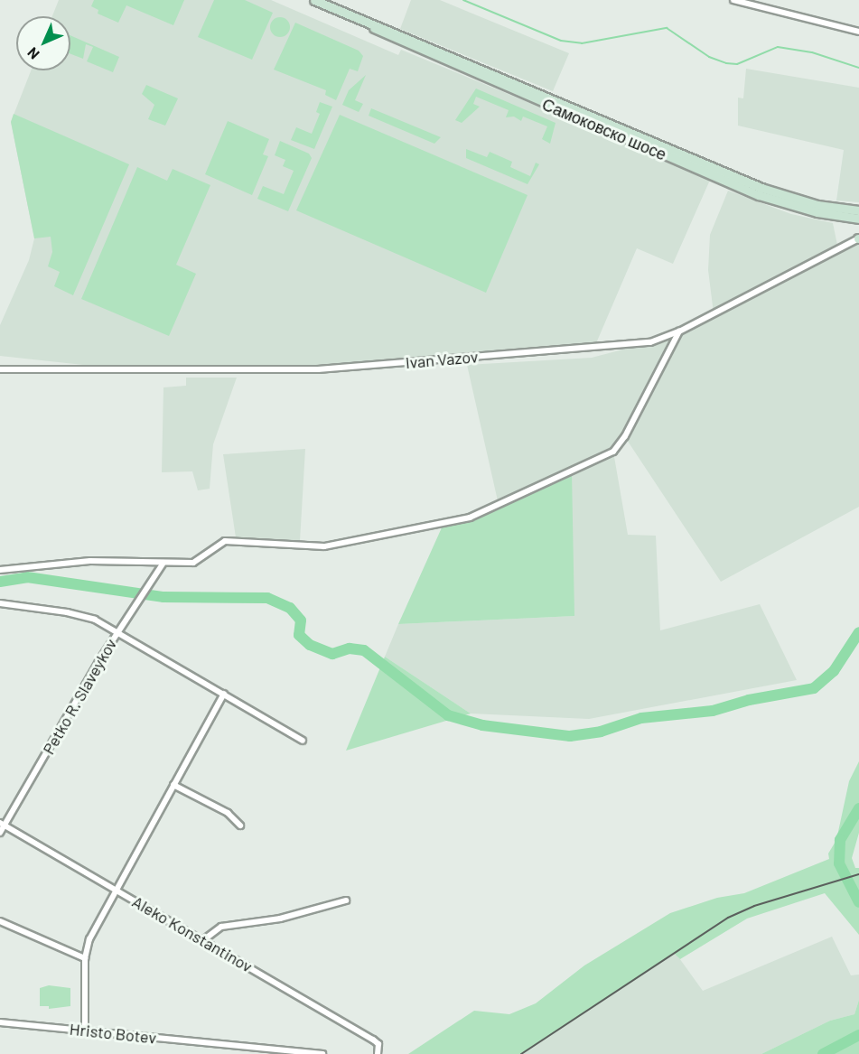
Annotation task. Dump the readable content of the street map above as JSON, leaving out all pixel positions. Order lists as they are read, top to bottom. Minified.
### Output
{"streets":{"main road":["Самоковско шосе"],"street":["Ivan Vazov","Petko R. Slaveykov","Aleko Konstantinov","Hristo Botev"]},"crossings":[["Petko R. Slaveykov","Aleko Konstantinov"]],"north":"bottom left"}
